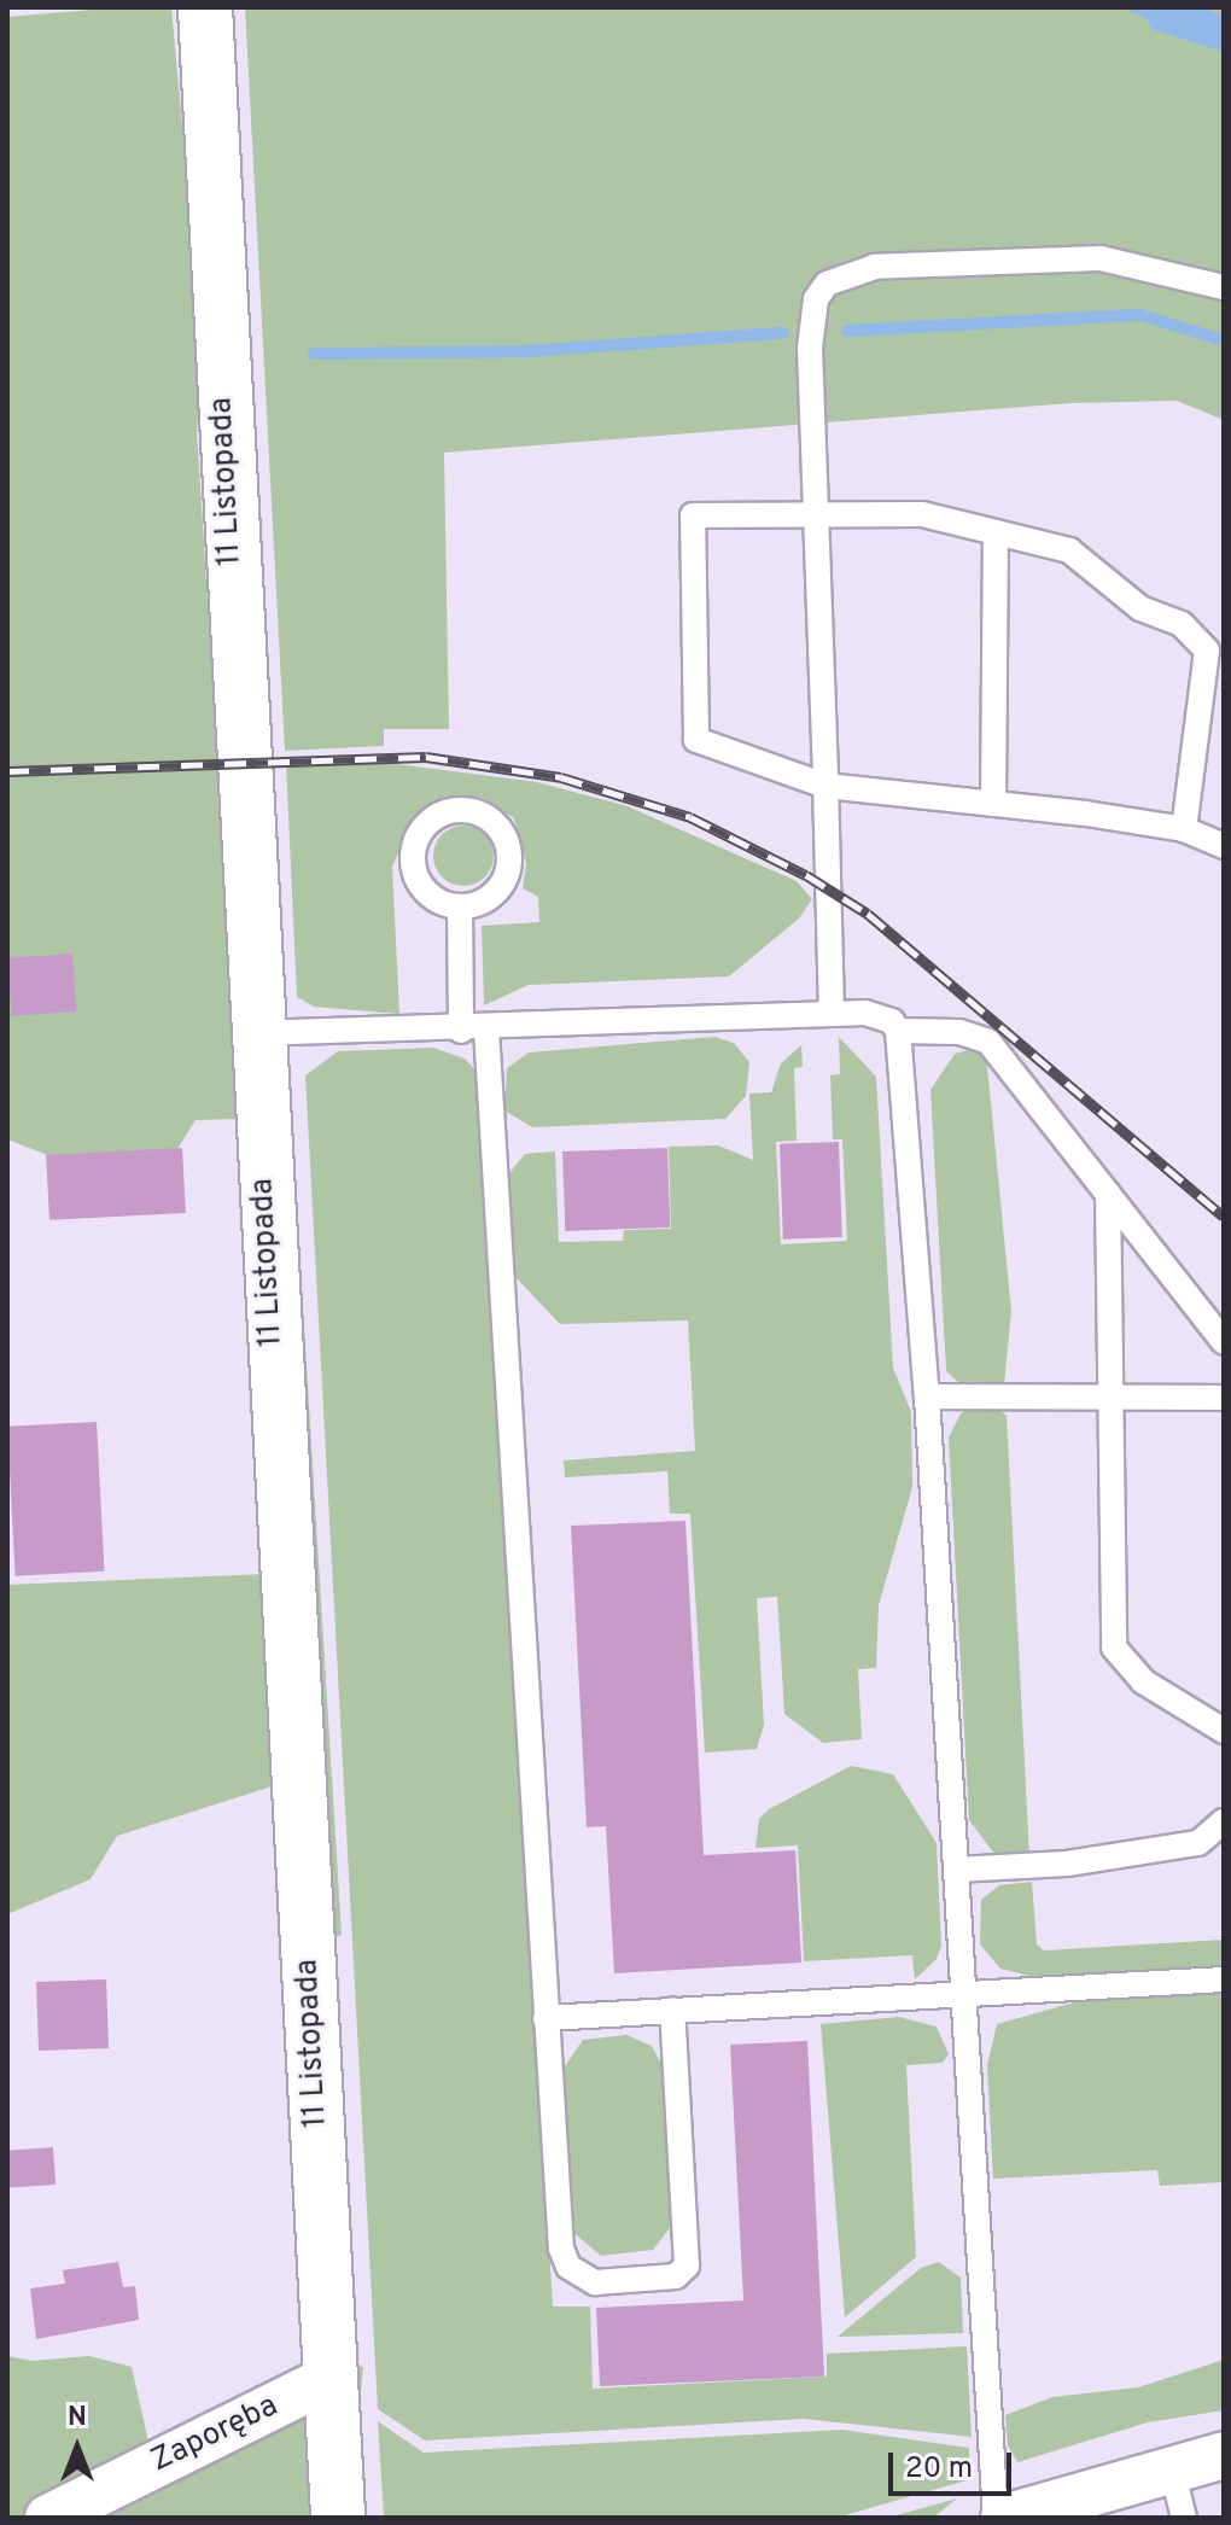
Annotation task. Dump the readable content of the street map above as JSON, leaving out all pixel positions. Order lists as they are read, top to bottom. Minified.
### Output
{"streets":{"street":["11 Listopada","Zaporęba"]},"crossings":[["11 Listopada","Zaporęba"]],"scale_bar":"20 m","north":"top"}
